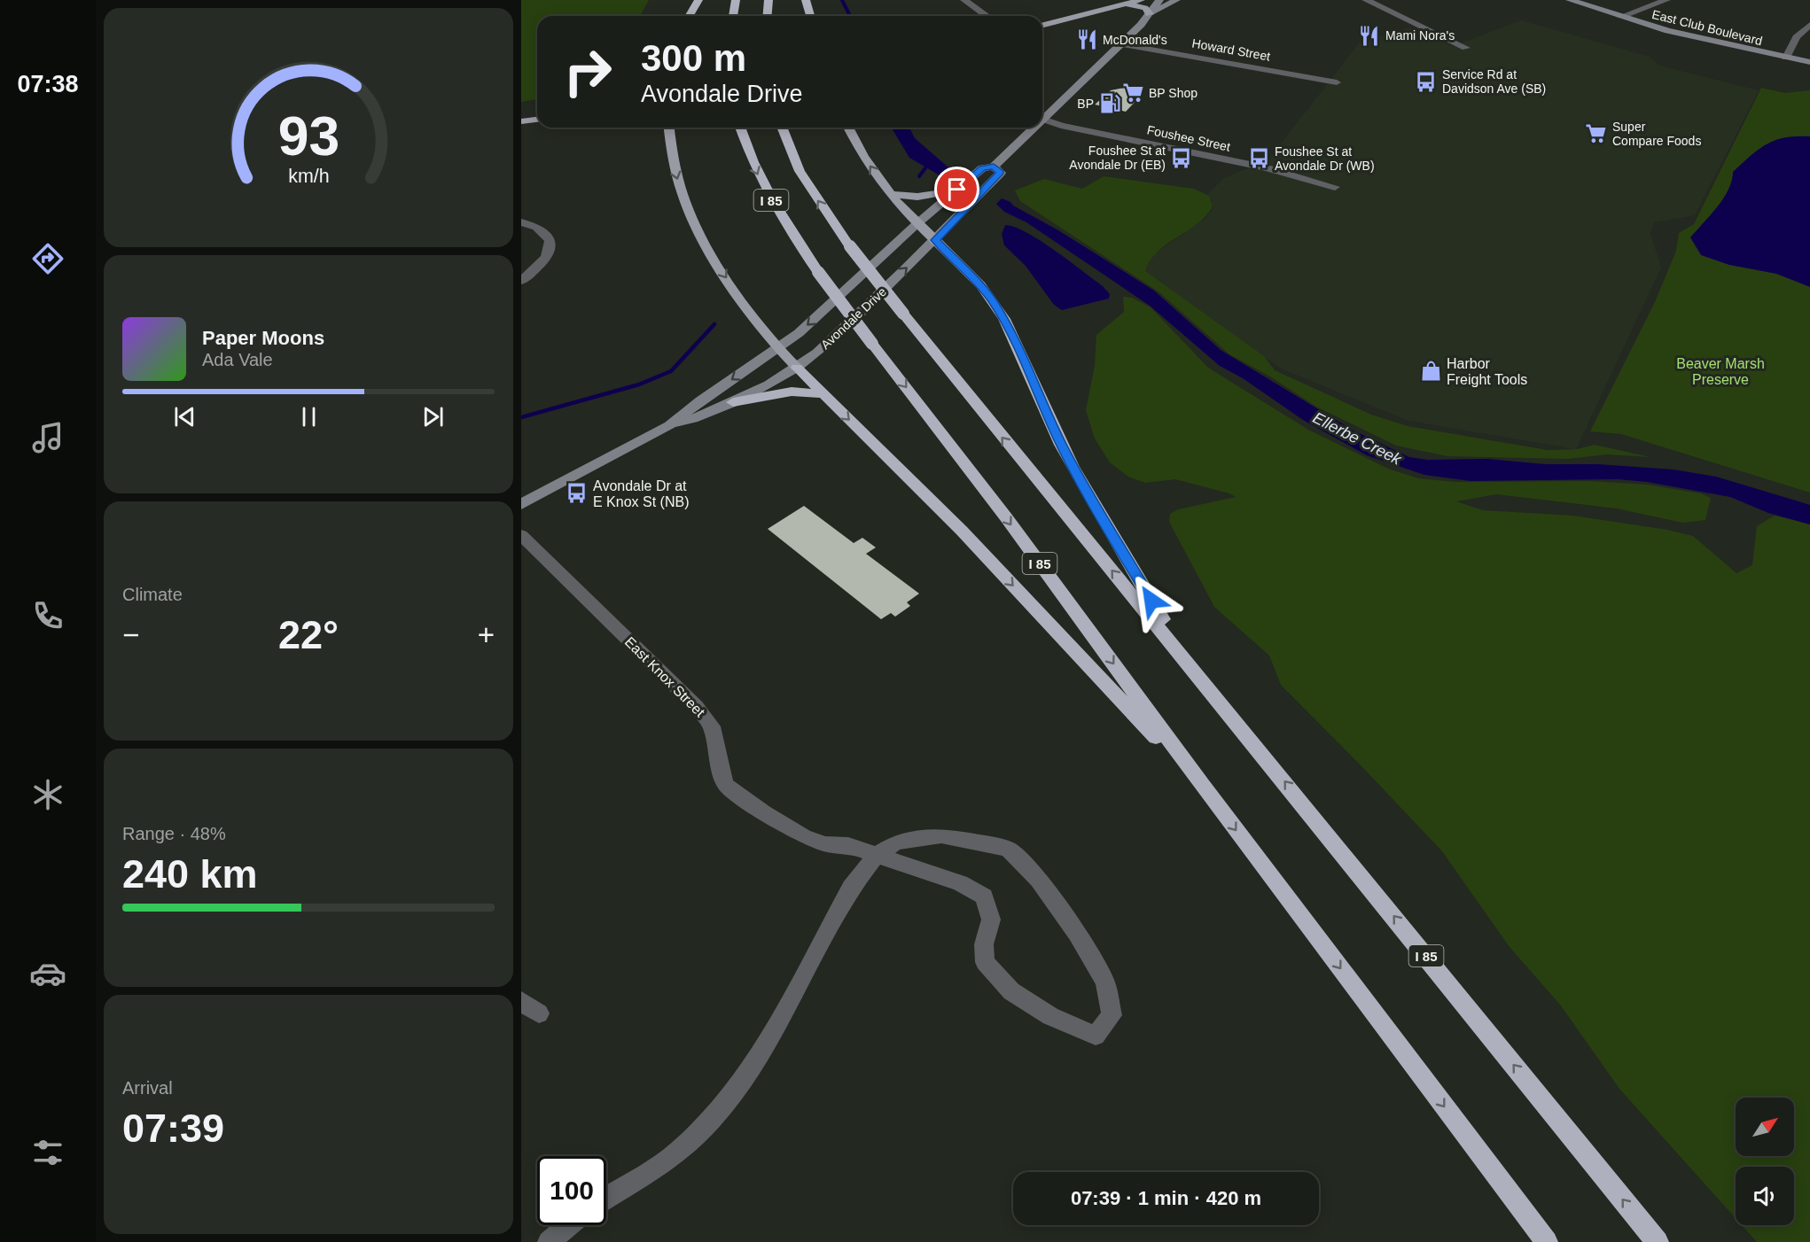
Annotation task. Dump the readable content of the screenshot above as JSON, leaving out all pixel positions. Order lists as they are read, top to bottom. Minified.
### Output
{"streets":{"highway":["I 85"],"main road":["East Club Boulevard","Avondale Drive"],"street":["Howard Street","Foushee Street","East Knox Street"]},"crossings":[["Howard Street","Avondale Drive"]],"water":["Ellerbe Creek"],"parks":["Beaver Marsh Preserve"],"places":{"restaurant":["Mami Nora's","McDonald's"],"bus stop":["Service Rd at Davidson Ave (SB)","Foushee St at Avondale Dr (EB)","Foushee St at Avondale Dr (WB)","Avondale Dr at E Knox St (NB)"],"supermarket":["BP Shop","Super Compare Foods"],"fuel station":["BP"],"shop":["Harbor Freight Tools"]},"north":"top right","page":{"tabs":"07:38","turn":["300 m","Avondale Drive"],"song":["Paper Moons","Ada Vale"],"tile":["Climate",["Range · 48%","240 km"],["Arrival","07:39"]],"heat":["−","22°","+"],"limit":"100","trip":"07:39 · 1 min · 420 m","gauge":["93","km/h"]}}
